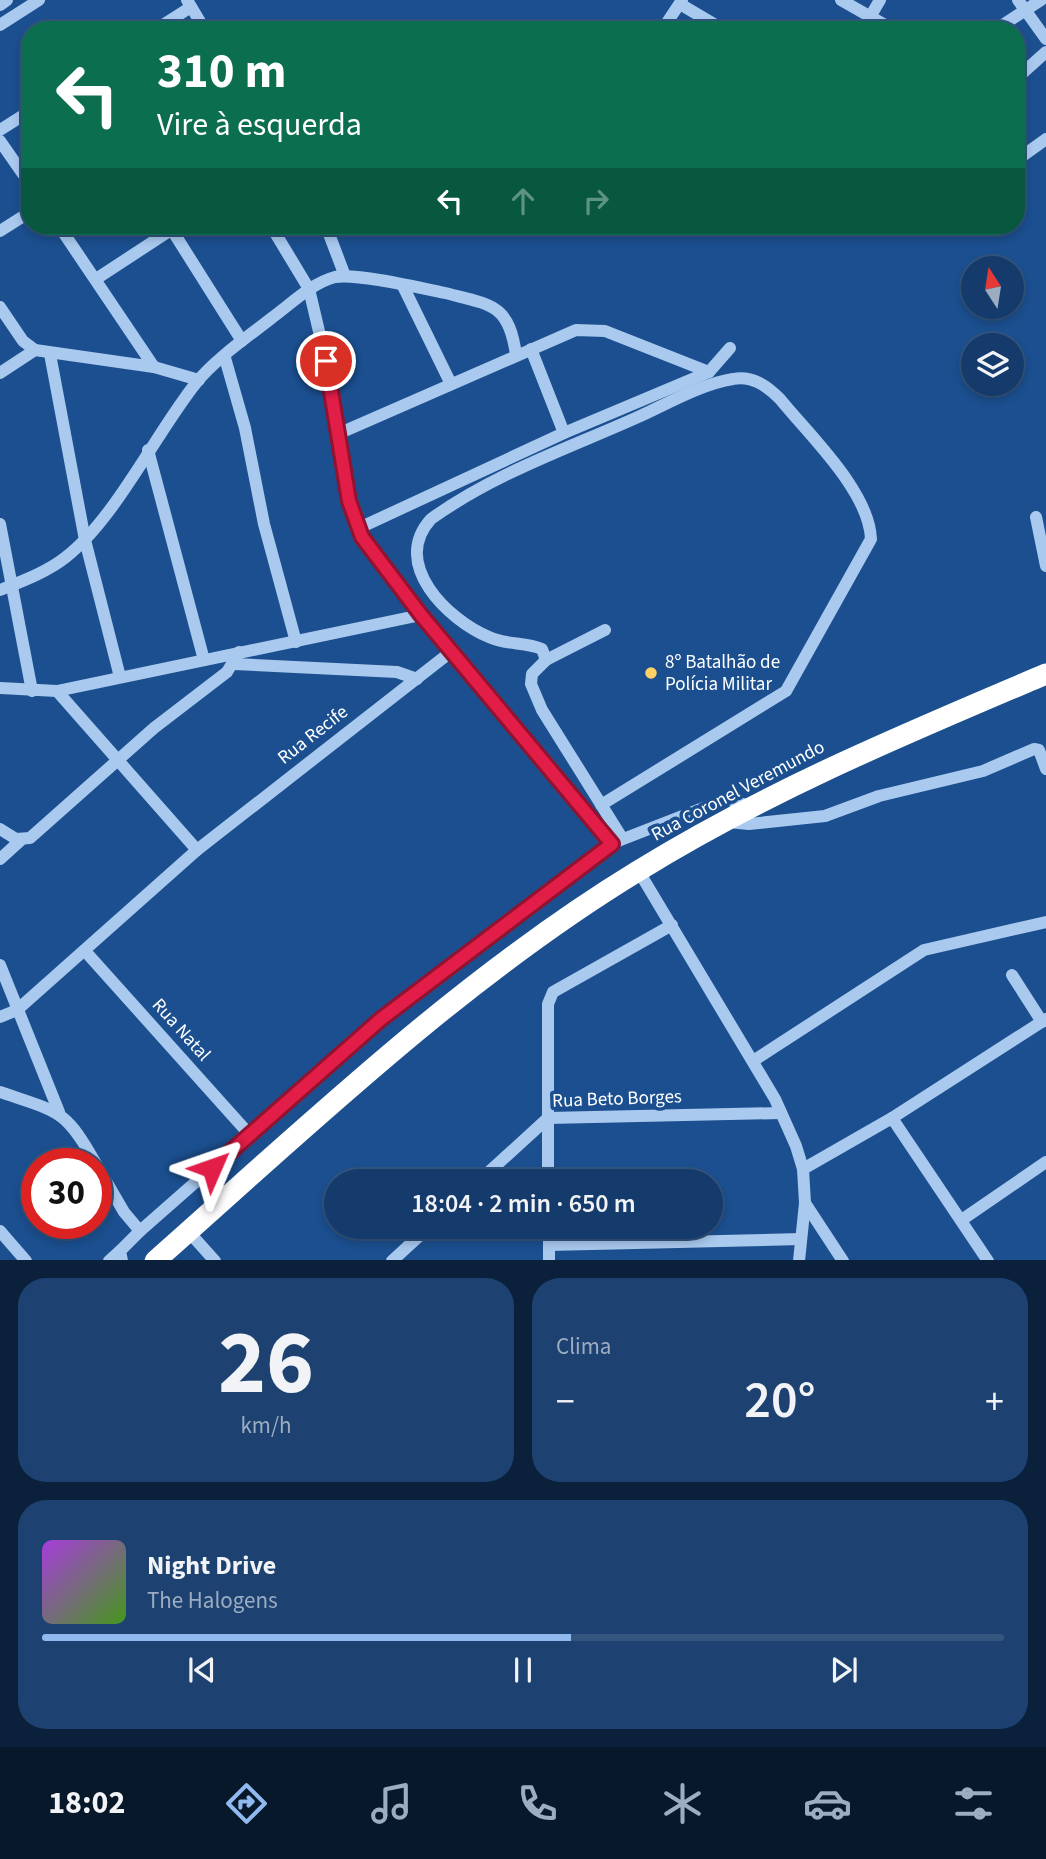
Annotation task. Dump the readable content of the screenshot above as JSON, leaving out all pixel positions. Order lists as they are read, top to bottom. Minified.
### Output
{"streets":{"highway":["Rua Coronel Veremundo"],"street":["Rua Recife","Rua Natal","Rua Beto Borges"]},"crossings":[["Rua Recife","Rua Natal"]],"places":["8º Batalhão de Polícia Militar"],"north":"top","page":{"turn":["310 m","Vire à esquerda"],"limit":"30","trip":"18:04 · 2 min · 650 m","tile":[["26","km/h"],"Clima"],"heat":["−","20°","+"],"song":["Night Drive","The Halogens"],"tabs":"18:02"}}
